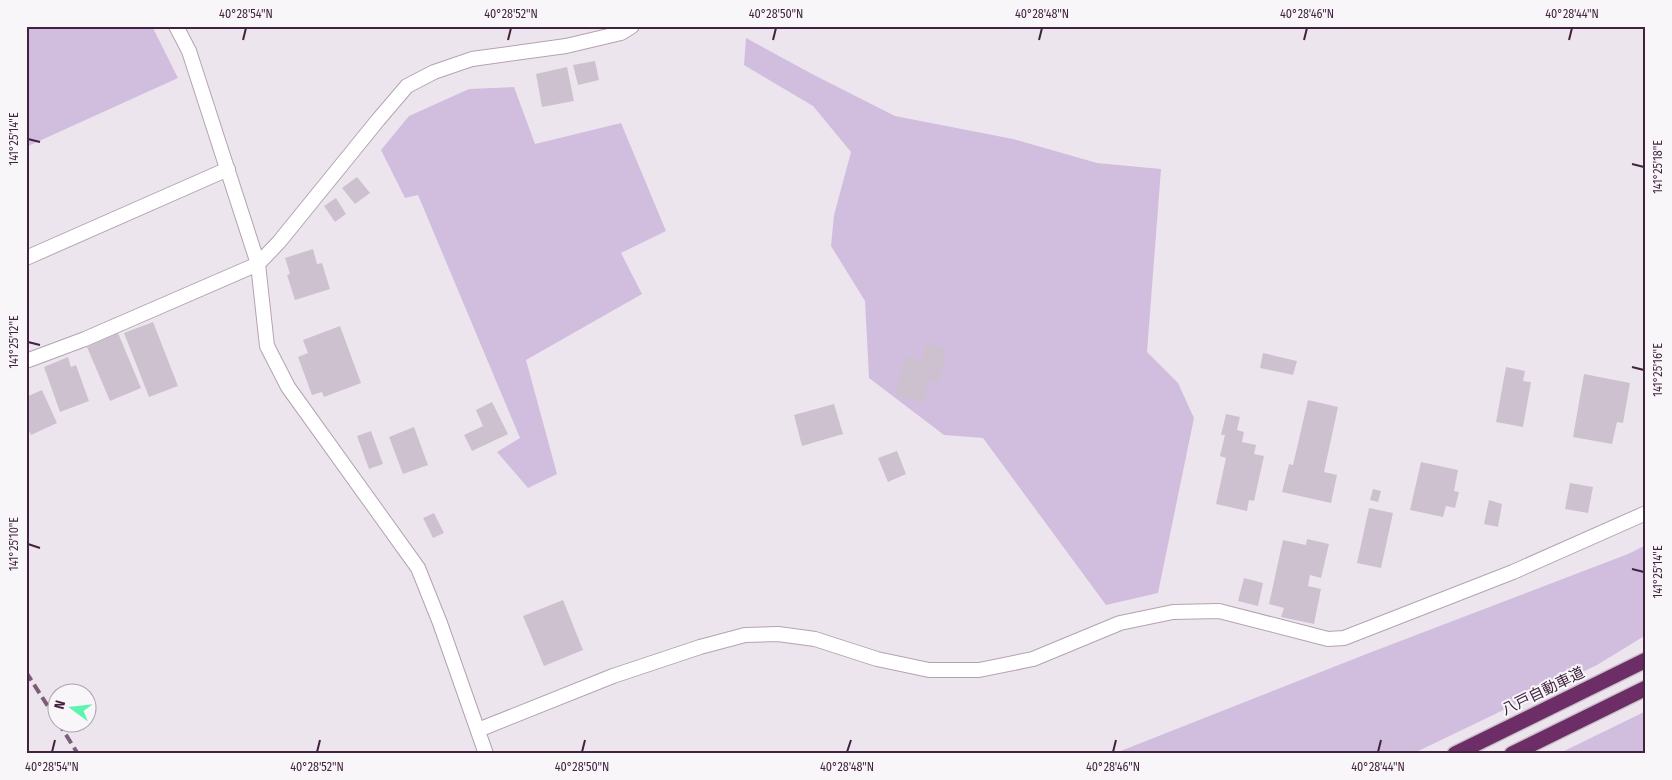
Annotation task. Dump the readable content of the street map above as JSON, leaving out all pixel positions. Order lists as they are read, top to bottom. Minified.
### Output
{"streets":{"highway":["八戸自動車道"]},"north":"left","coordinates":["40°28'54\"N","40°28'52\"N","40°28'50\"N","40°28'48\"N","40°28'46\"N","40°28'44\"N","141°25'14\"E","141°25'18\"E","141°25'12\"E","141°25'16\"E","141°25'10\"E"]}
